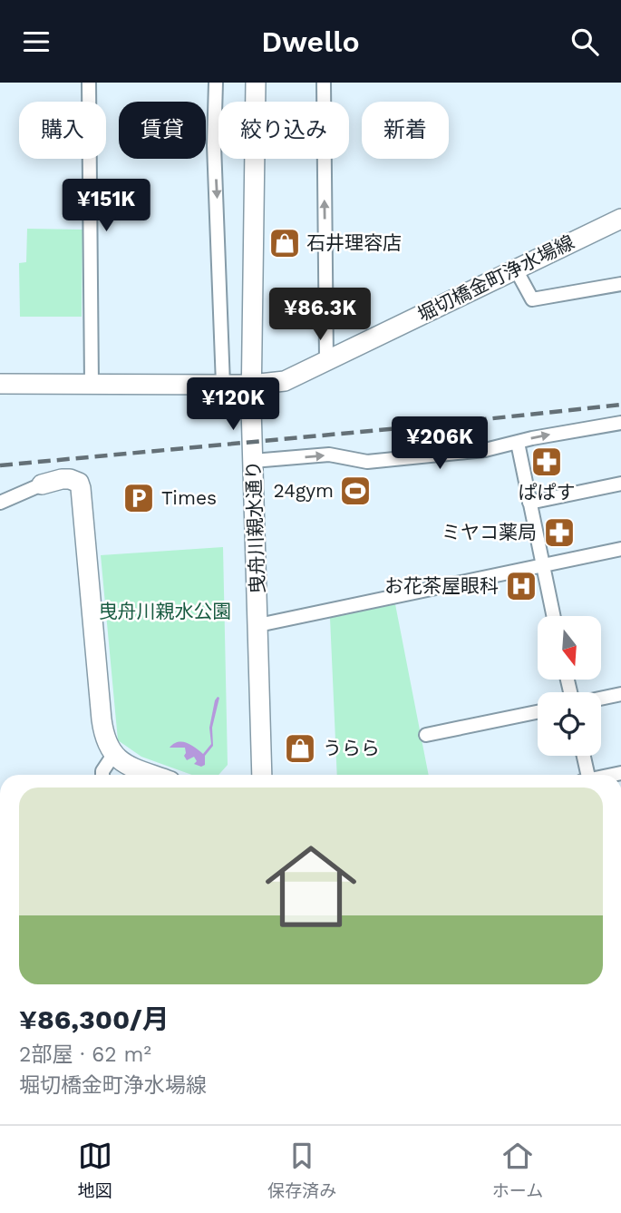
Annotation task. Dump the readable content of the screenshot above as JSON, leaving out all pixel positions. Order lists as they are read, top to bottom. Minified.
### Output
{"streets":{"street":["堀切橋金町浄水場線","曳舟川親水通り"]},"crossings":[["堀切橋金町浄水場線","曳舟川親水通り"]],"parks":["曳舟川親水公園"],"places":{"shop":["石井理容店","うらら"],"pharmacy":["ぱぱす","ミヤコ薬局"],"sports":["24gym"],"parking":["Times"],"hospital":["お花茶屋眼科"]},"north":"bottom","page":{"header":"Dwello","chip":["購入","賃貸","絞り込み","新着"],"price":["¥151K","¥86.3K","¥120K","¥206K"],"list":[{"name":"¥86,300/月","note":"2部屋 · 62 m² · 堀切橋金町浄水場線"}],"tabs":["地図","保存済み","ホーム"]}}
